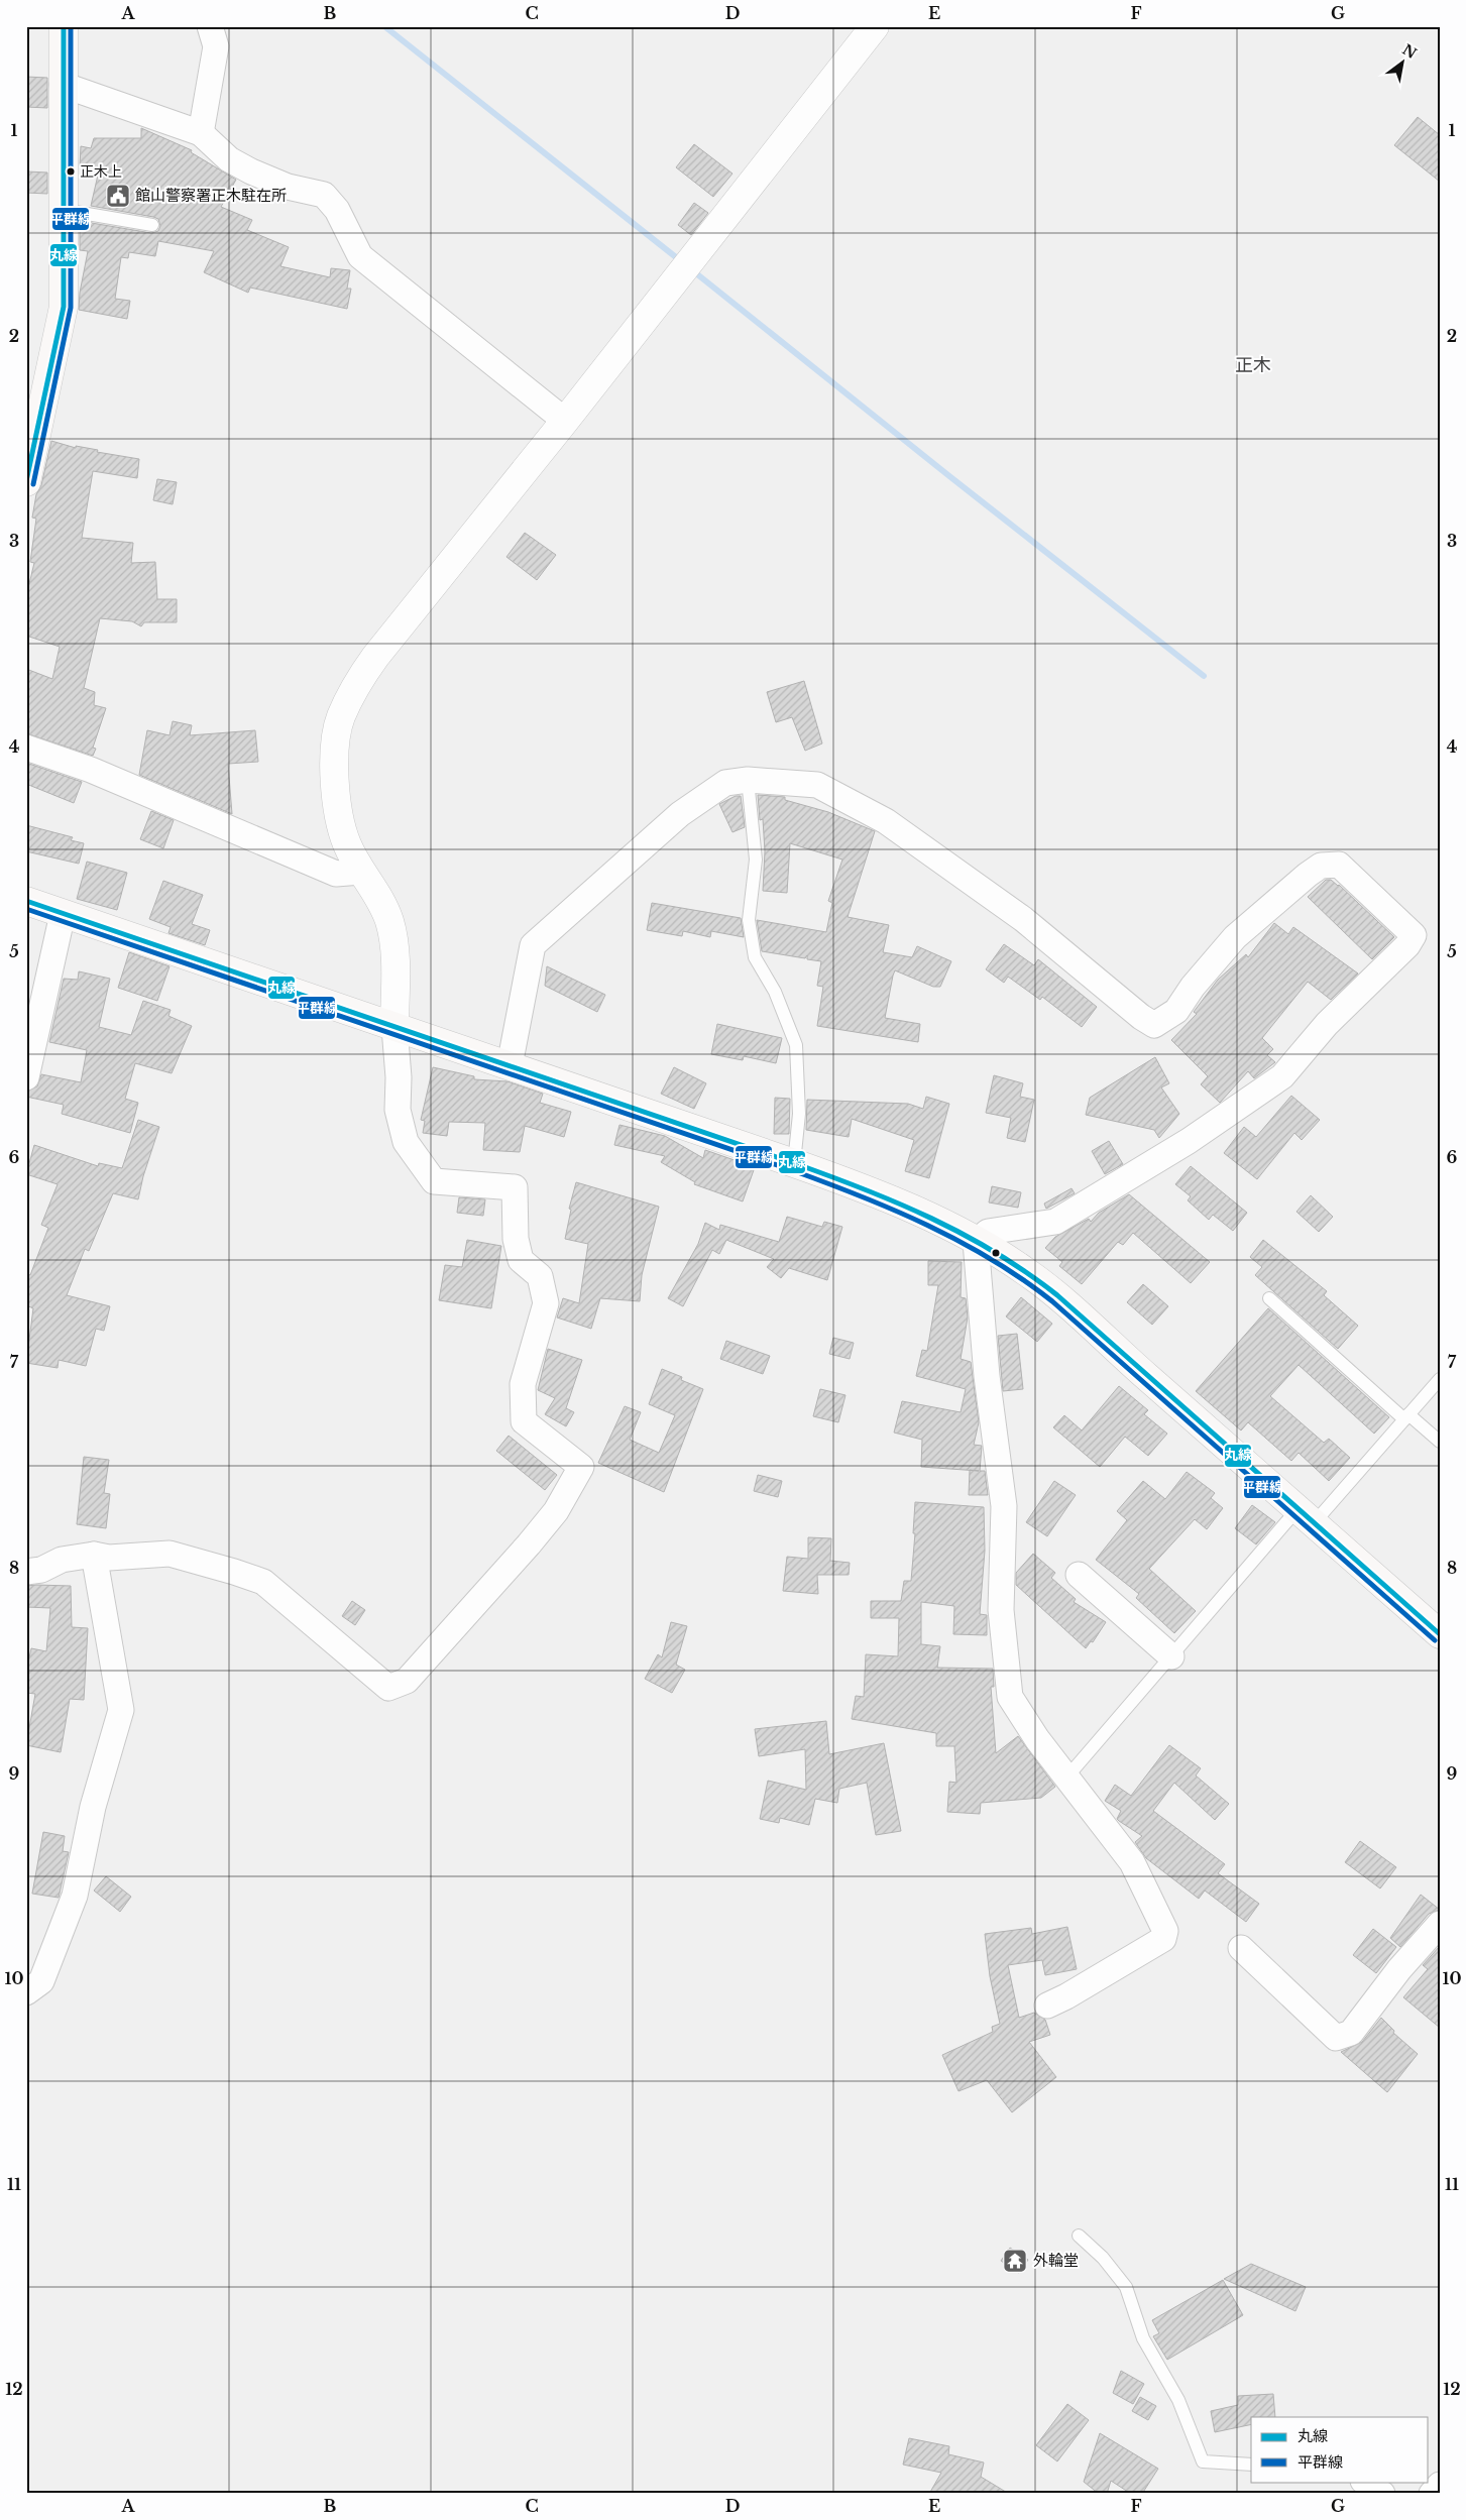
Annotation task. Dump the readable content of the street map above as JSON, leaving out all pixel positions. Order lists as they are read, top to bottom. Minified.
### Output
{"districts":["正木"],"places":{"other":["正木上"],"public building":["館山警察署正木駐在所"],"temple":["外輪堂"]},"lines":["transit line 丸線","transit line 平群線"],"legend":["丸線","平群線"],"north":"top right","grid":{"columns":["A","B","C","D","E","F","G"],"rows":["1","2","3","4","5","6","7","8","9","10","11","12"]}}
